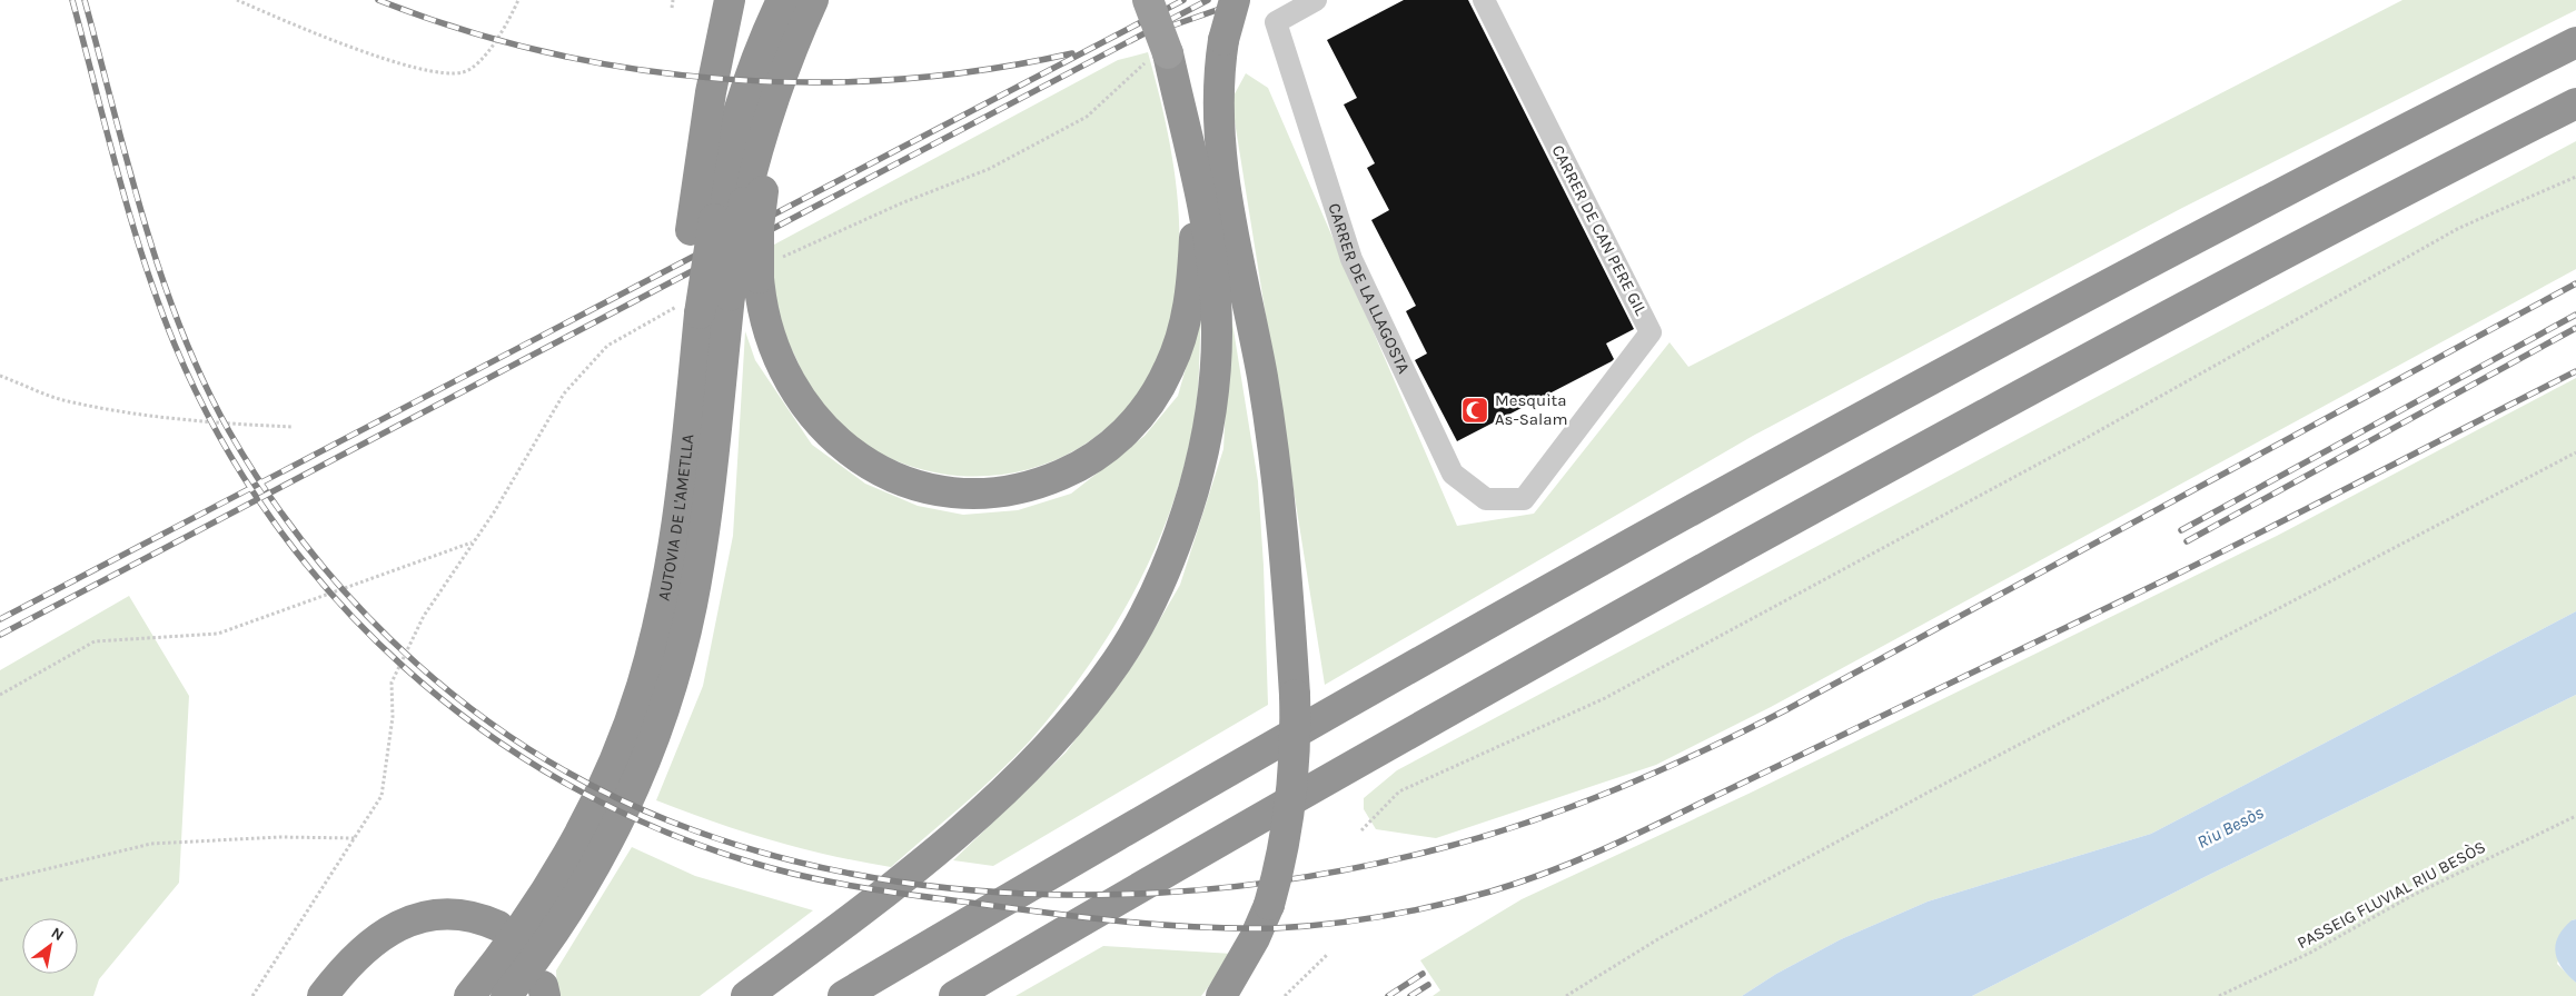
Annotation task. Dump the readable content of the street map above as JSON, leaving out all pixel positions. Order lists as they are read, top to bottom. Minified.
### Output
{"streets":{"highway":["AUTOVIA DE L'AMETLLA"],"street":["CARRER DE CAN PERE GIL","CARRER DE LA LLAGOSTA"],"path":["PASSEIG FLUVIAL RIU BESÒS"]},"crossings":[["CARRER DE CAN PERE GIL","CARRER DE LA LLAGOSTA"]],"water":["Riu Besòs"],"places":{"mosque":["Mesquita As-Salam"]},"north":"top right"}
